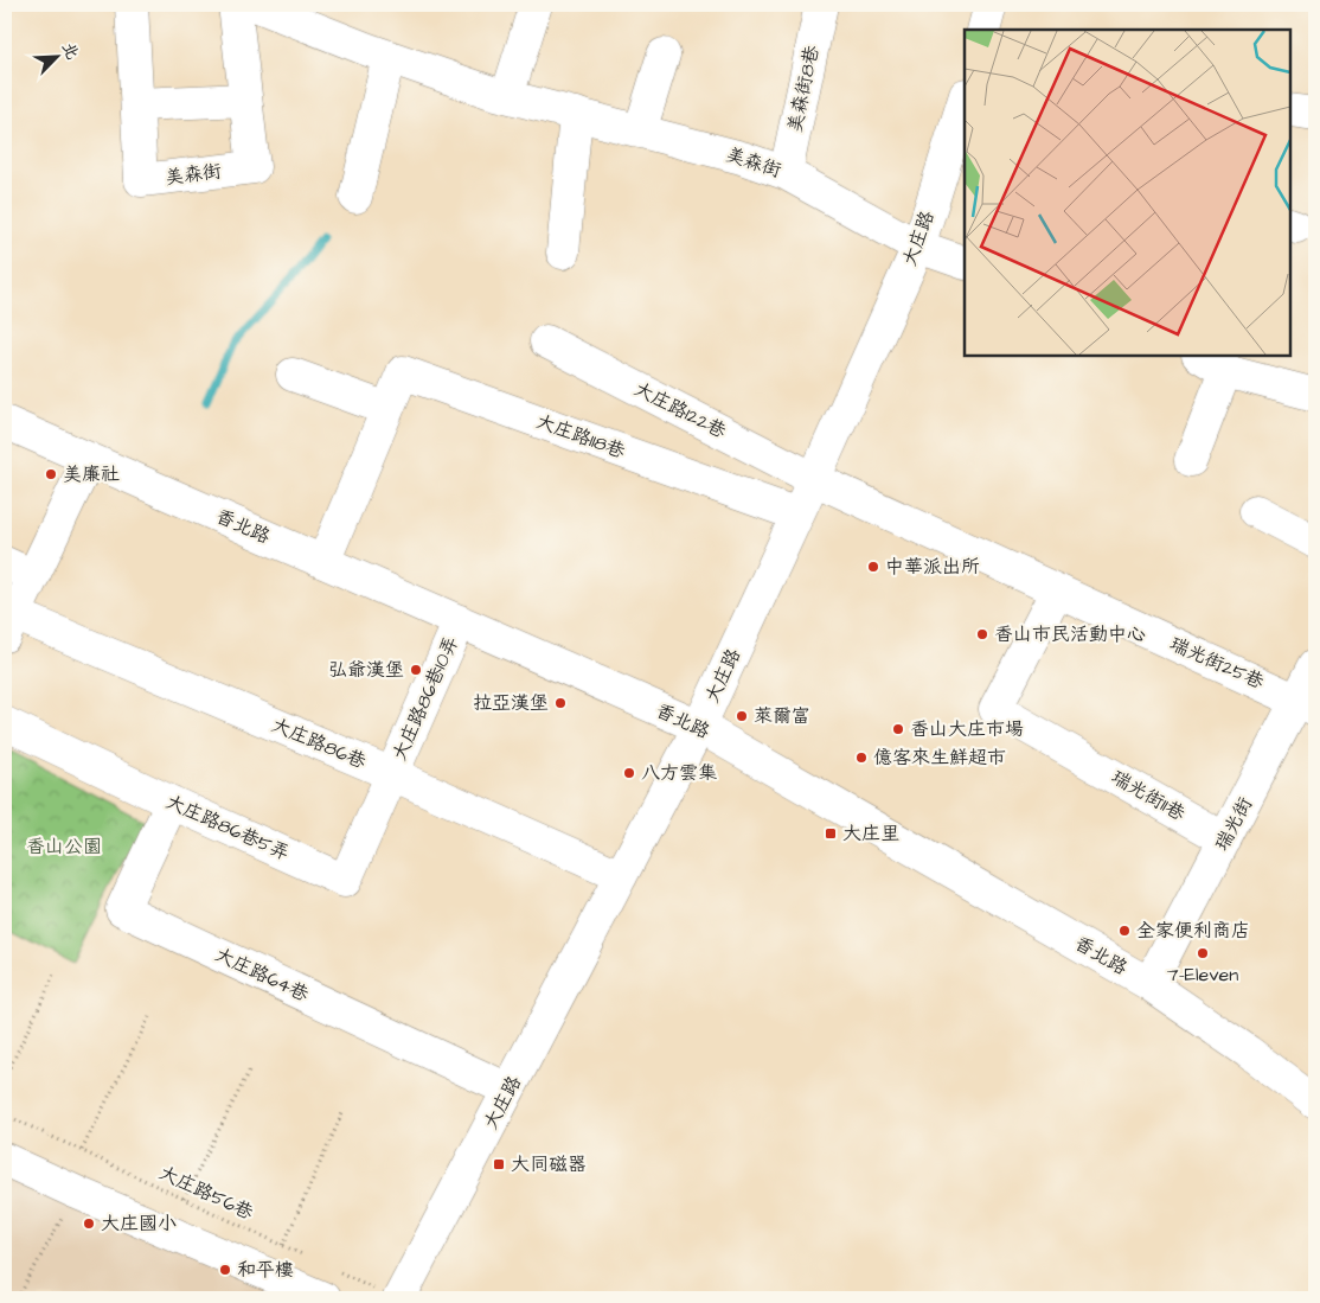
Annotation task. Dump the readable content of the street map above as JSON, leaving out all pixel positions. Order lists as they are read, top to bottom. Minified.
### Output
{"streets":{"street":["美森街8巷","美森街","大庄路","大庄路122巷","大庄路118巷","香北路","瑞光街25巷","大庄路86巷10弄","大庄路86巷","瑞光街11巷","瑞光街","大庄路86巷5弄","大庄路64巷"],"path":["大庄路56巷"]},"crossings":[["美森街8巷","美森街"],["美森街","大庄路"],["大庄路","大庄路122巷"],["大庄路","大庄路118巷"],["大庄路","香北路"],["大庄路","瑞光街25巷"],["大庄路","大庄路86巷"],["大庄路","大庄路64巷"],["大庄路122巷","瑞光街25巷"],["大庄路118巷","香北路"],["香北路","大庄路86巷10弄"],["香北路","瑞光街"],["瑞光街25巷","瑞光街11巷"],["瑞光街25巷","瑞光街"],["大庄路86巷10弄","大庄路86巷"],["大庄路86巷10弄","大庄路86巷5弄"],["大庄路86巷","大庄路86巷5弄"],["瑞光街11巷","瑞光街"],["大庄路86巷5弄","大庄路64巷"]],"parks":["香山公園"],"places":{"other":["美廉社","中華派出所","香山市民活動中心","弘爺漢堡","拉亞漢堡","萊爾富","香山大庄市場","億客來生鮮超市","八方雲集","全家便利商店","7-Eleven","大庄國小","和平樓"],"transit":["大庄里","大同磁器"]},"north":"top right"}
